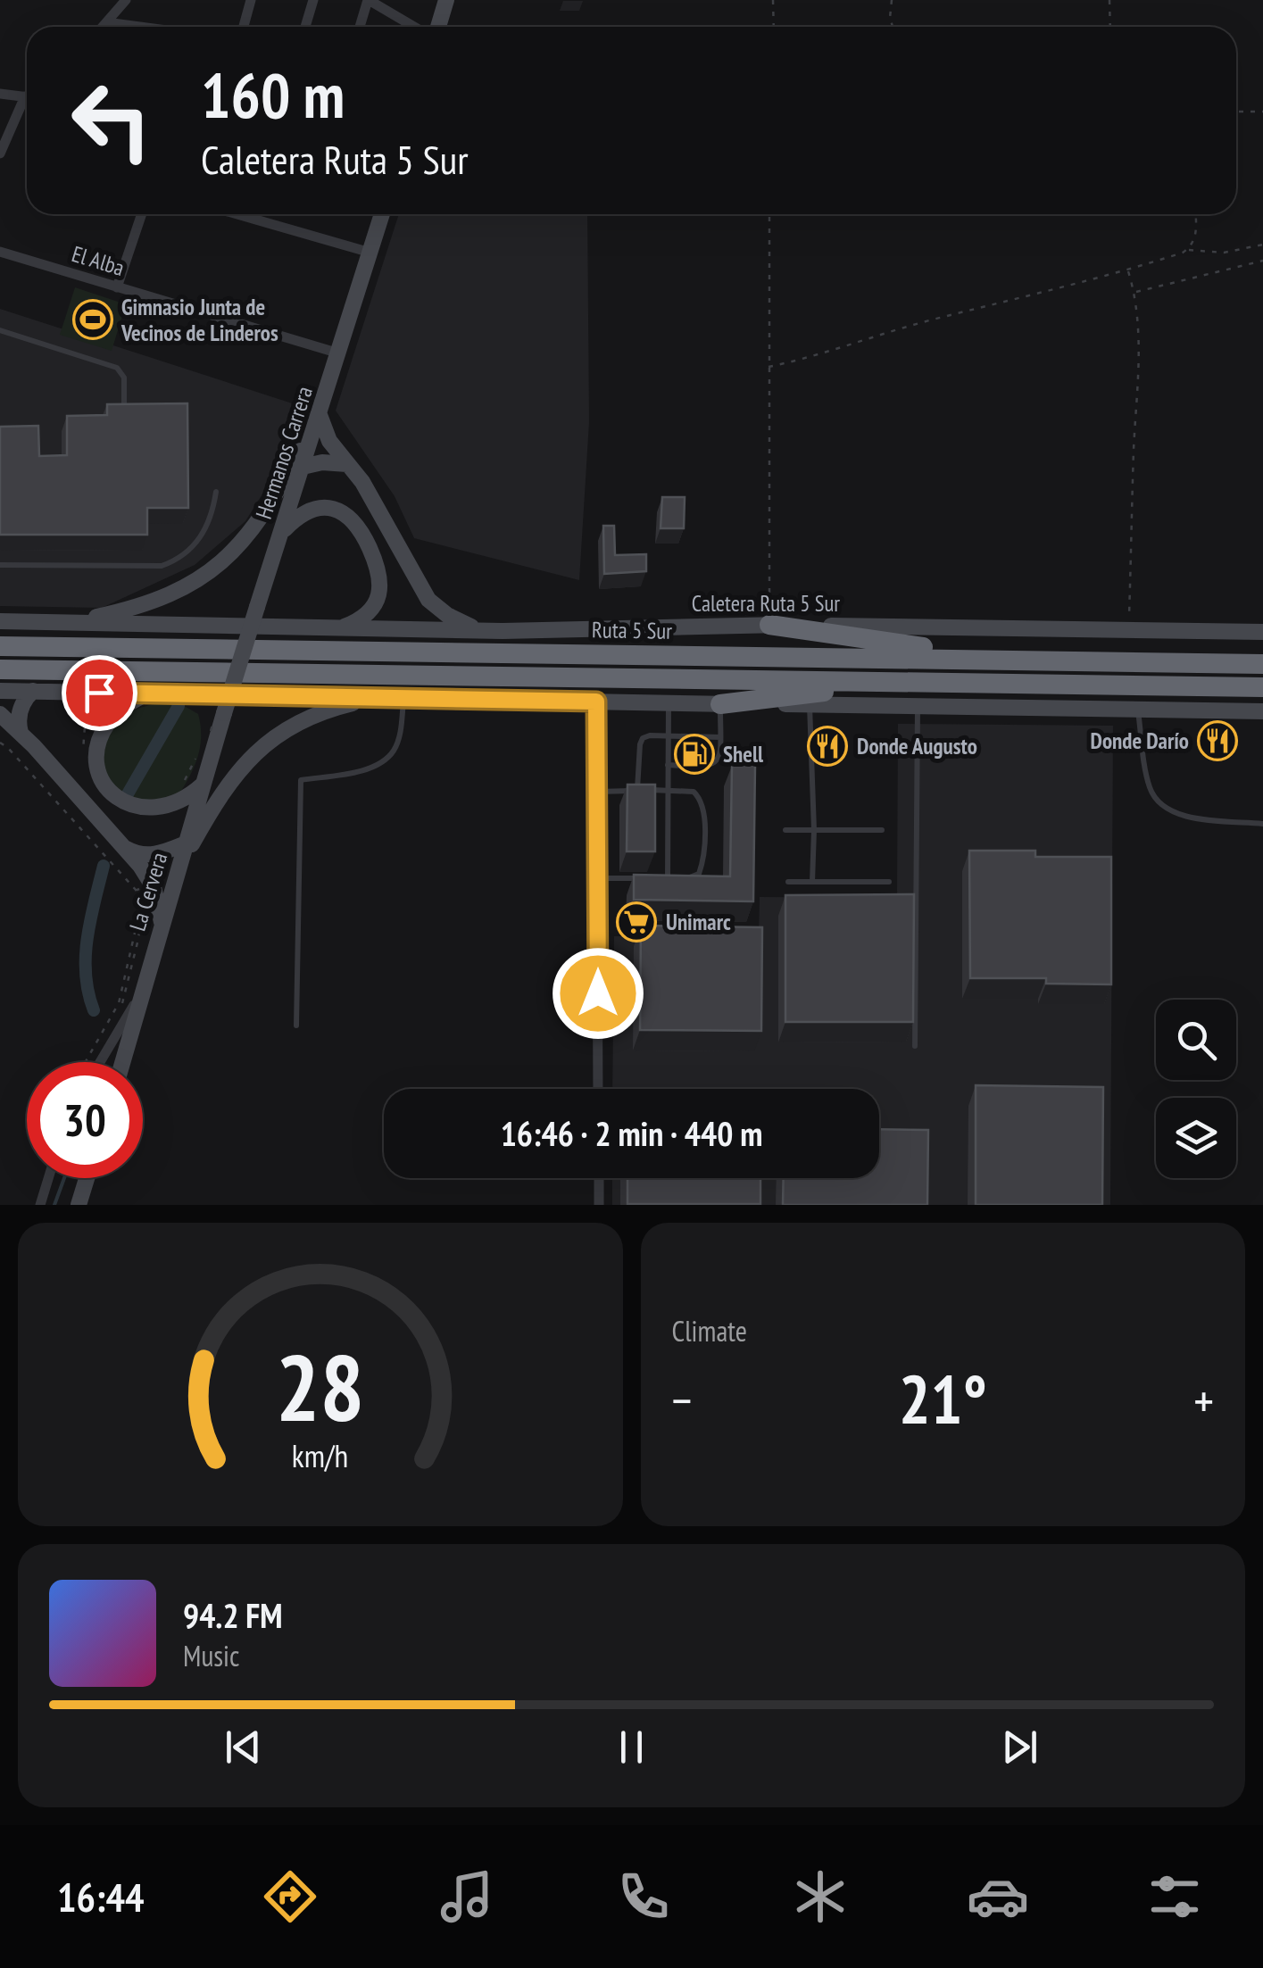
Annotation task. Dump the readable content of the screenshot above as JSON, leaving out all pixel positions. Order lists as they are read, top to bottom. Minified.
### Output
{"streets":{"highway":["Ruta 5 Sur"],"main road":["Hermanos Carrera","Caletera Ruta 5 Sur","La Cervera"],"street":["El Alba"]},"crossings":[["El Alba","Hermanos Carrera"],["Hermanos Carrera","La Cervera"]],"places":{"sports":["Gimnasio Junta de Vecinos de Linderos"],"restaurant":["Donde Darío","Donde Augusto"],"fuel station":["Shell"],"supermarket":["Unimarc"]},"page":{"turn":["160 m","Caletera Ruta 5 Sur"],"limit":"30","trip":"16:46 · 2 min · 440 m","tile":"Climate","heat":["−","21°","+"],"song":["94.2 FM","Music"],"tabs":"16:44","gauge":["28","km/h"]}}
